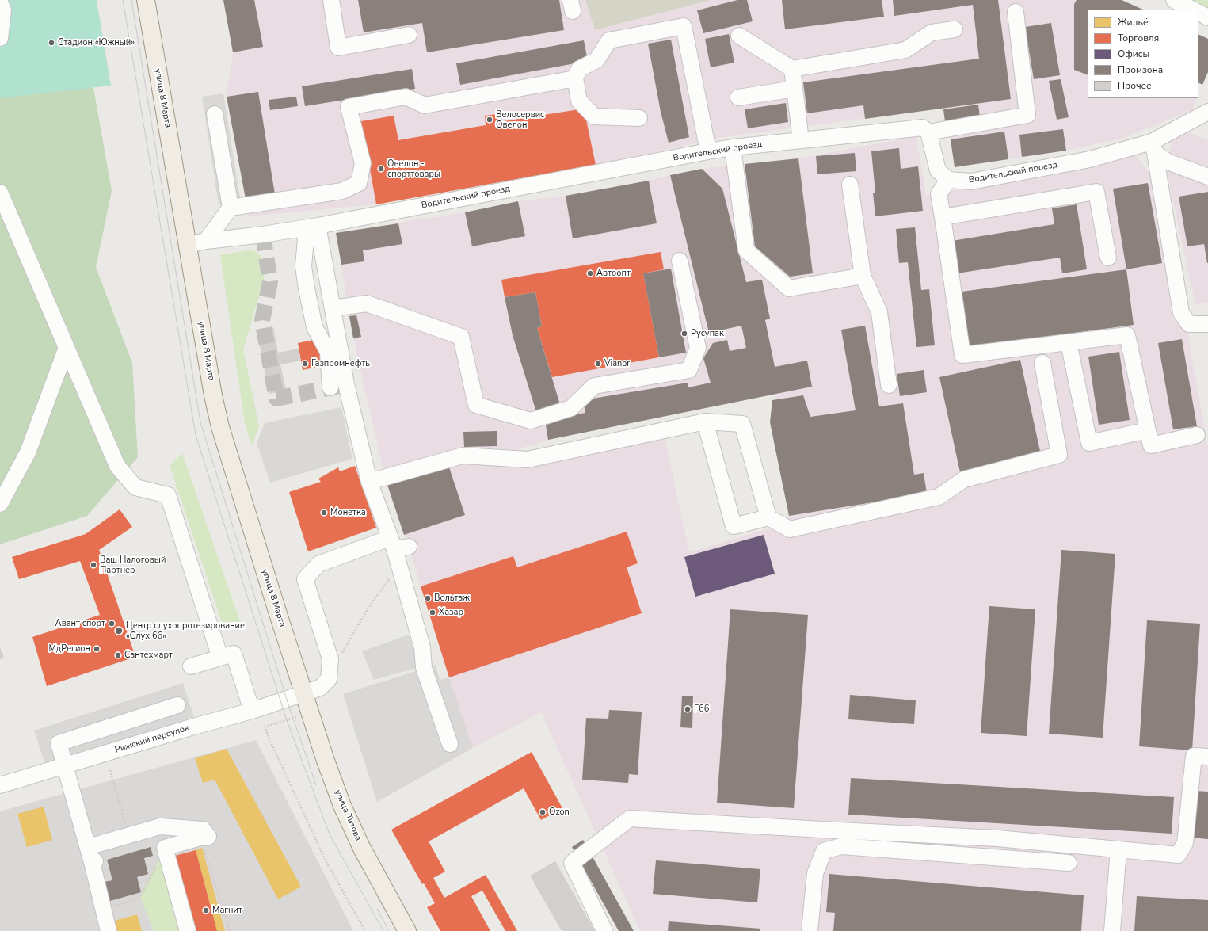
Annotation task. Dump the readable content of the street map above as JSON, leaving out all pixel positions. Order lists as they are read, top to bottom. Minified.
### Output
{"streets":{"main road":["улица 8 Марта","улица Титова"],"street":["Водительский проезд","Рижский переулок"]},"crossings":[["улица 8 Марта","Водительский проезд"],["улица 8 Марта","Рижский переулок"],["улица 8 Марта","улица Титова"],["Рижский переулок","улица Титова"]],"places":["Стадион «Южный»","Велосервис Овелон","Овелон - спорттовары","Автоопт","Русупак","Газпромнефть","Vianor","Монетка","Ваш Налоговый Партнер","Вольтаж","Хазар","Авант спорт","Центр слухопротезирование «Слух 66»","МдРегион","Сантехмарт","F66","Ozon","Магнит"],"legend":["Жильё","Торговля","Офисы","Промзона","Прочее"]}
